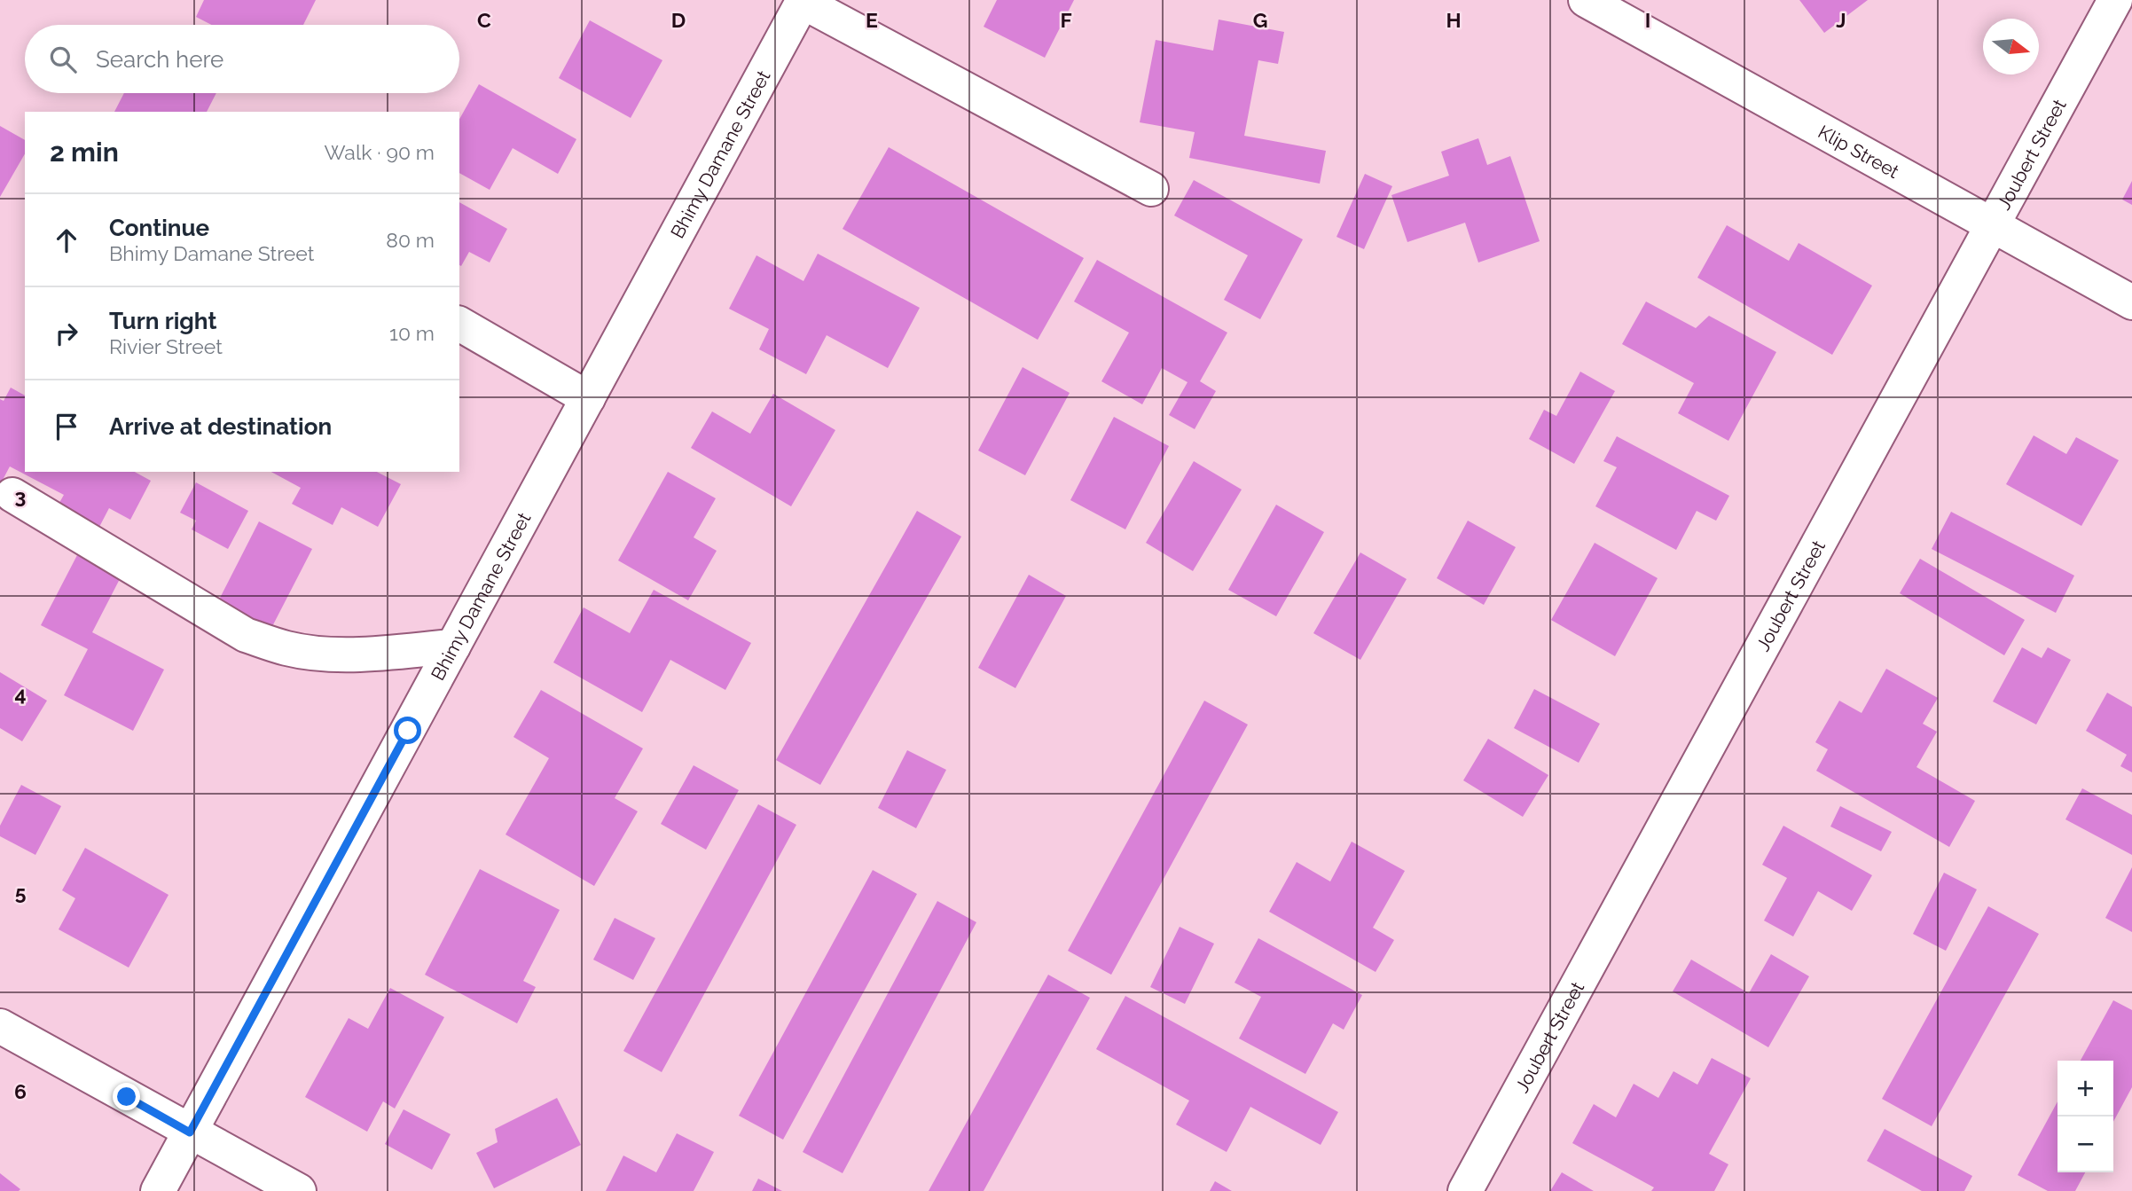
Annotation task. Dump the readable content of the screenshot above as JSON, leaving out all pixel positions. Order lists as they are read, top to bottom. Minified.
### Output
{"streets":{"street":["Klip Street","Bhimy Damane Street","Joubert Street"]},"crossings":[["Klip Street","Joubert Street"]],"north":"right","page":{"search":"Search here","heading":["2 min","Walk · 90 m"],"list":[["Continue","Bhimy Damane Street","80 m"],["Turn right","Rivier Street","10 m"],"Arrive at destination"],"map_buttons":["+","−"]},"grid":{"columns":["C","D","E","F","G","H","I","J"],"rows":["3","4","5","6"]}}
